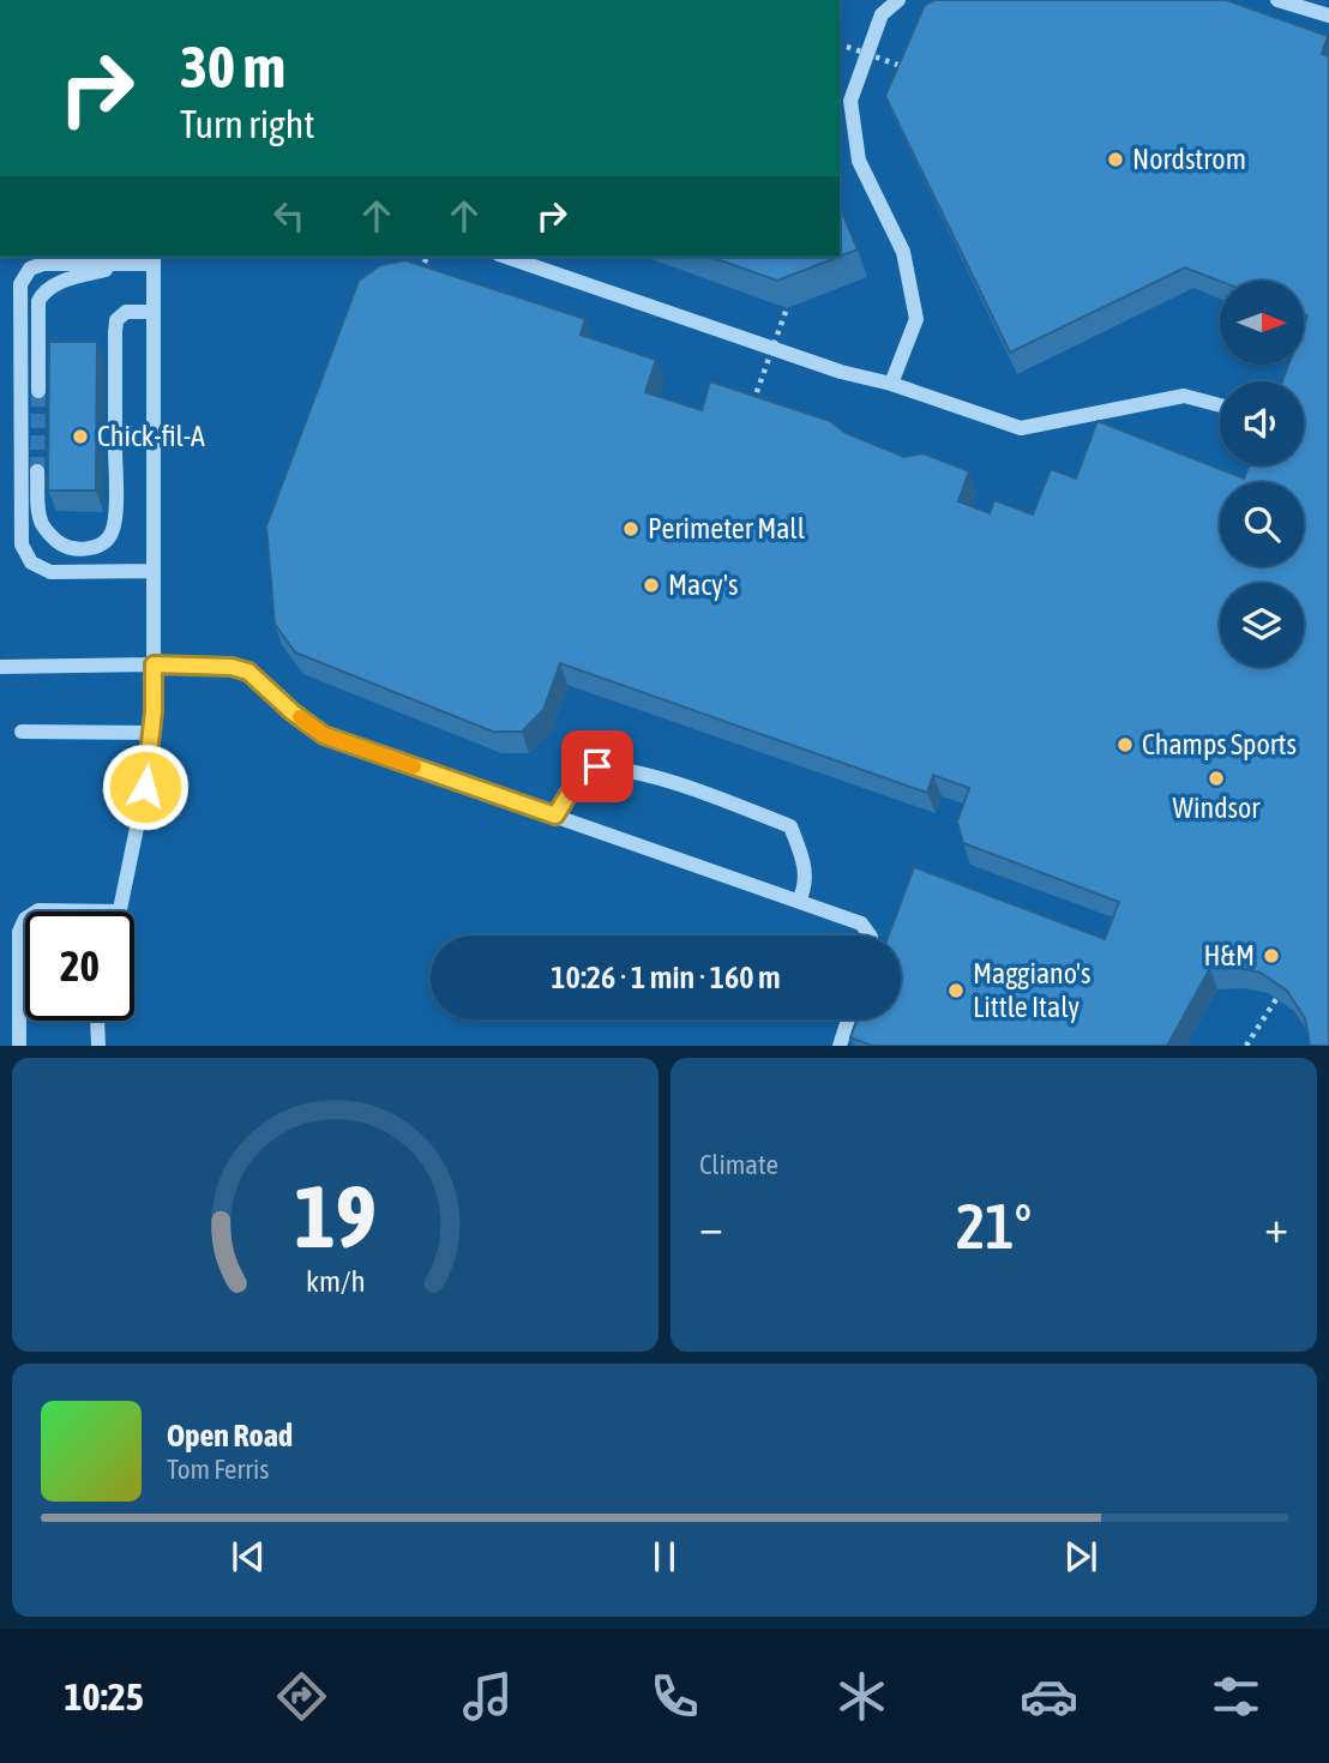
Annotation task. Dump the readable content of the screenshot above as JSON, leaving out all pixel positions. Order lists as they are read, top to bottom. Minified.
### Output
{"places":["Nordstrom","Chick-fil-A","Perimeter Mall","Macy's","Champs Sports","Windsor","H&M","Maggiano's Little Italy"],"north":"right","page":{"turn":["30 m","Turn right"],"limit":"20","trip":"10:26 · 1 min · 160 m","tile":"Climate","heat":["−","21°","+"],"song":["Open Road","Tom Ferris"],"tabs":"10:25","gauge":["19","km/h"]}}
